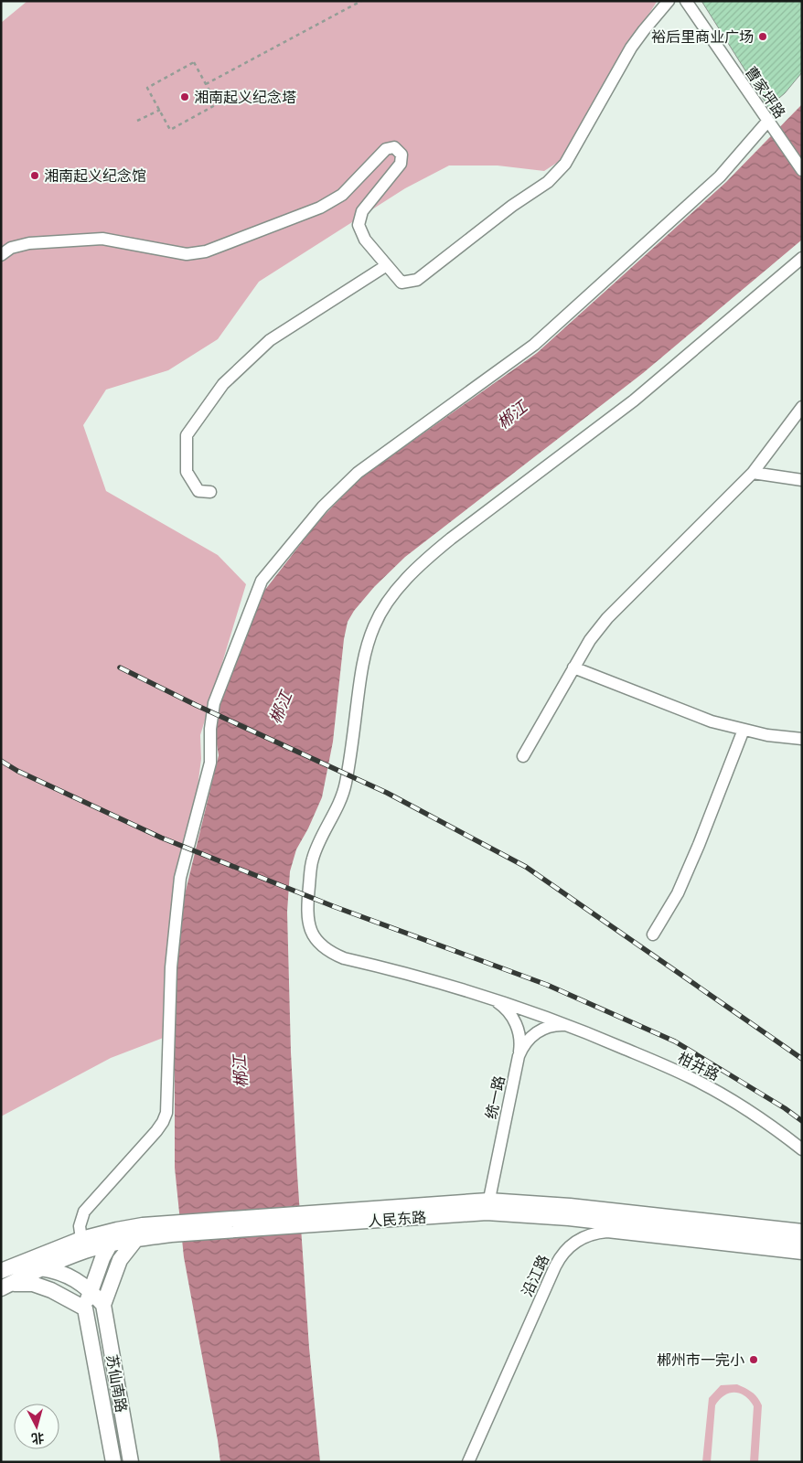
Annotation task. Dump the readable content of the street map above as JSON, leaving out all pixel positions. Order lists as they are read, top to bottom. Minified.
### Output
{"streets":{"main road":["人民东路","苏仙南路"],"street":["曹家坪路","柑井路","统一路","沿江路"]},"crossings":[["柑井路","统一路"],["统一路","人民东路"],["人民东路","苏仙南路"]],"water":["郴江"],"places":["裕后里商业广场","湘南起义纪念塔","湘南起义纪念馆","郴州市一完小"],"north":"bottom"}
